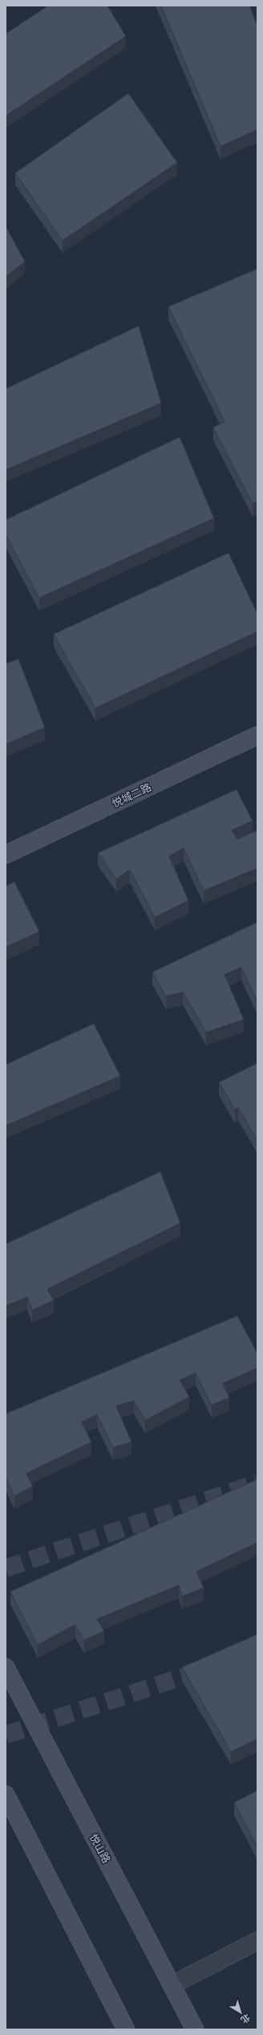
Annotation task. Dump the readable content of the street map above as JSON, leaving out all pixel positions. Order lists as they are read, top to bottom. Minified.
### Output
{"streets":{"main road":["悦城二路","悦山路"]},"north":"bottom right"}
